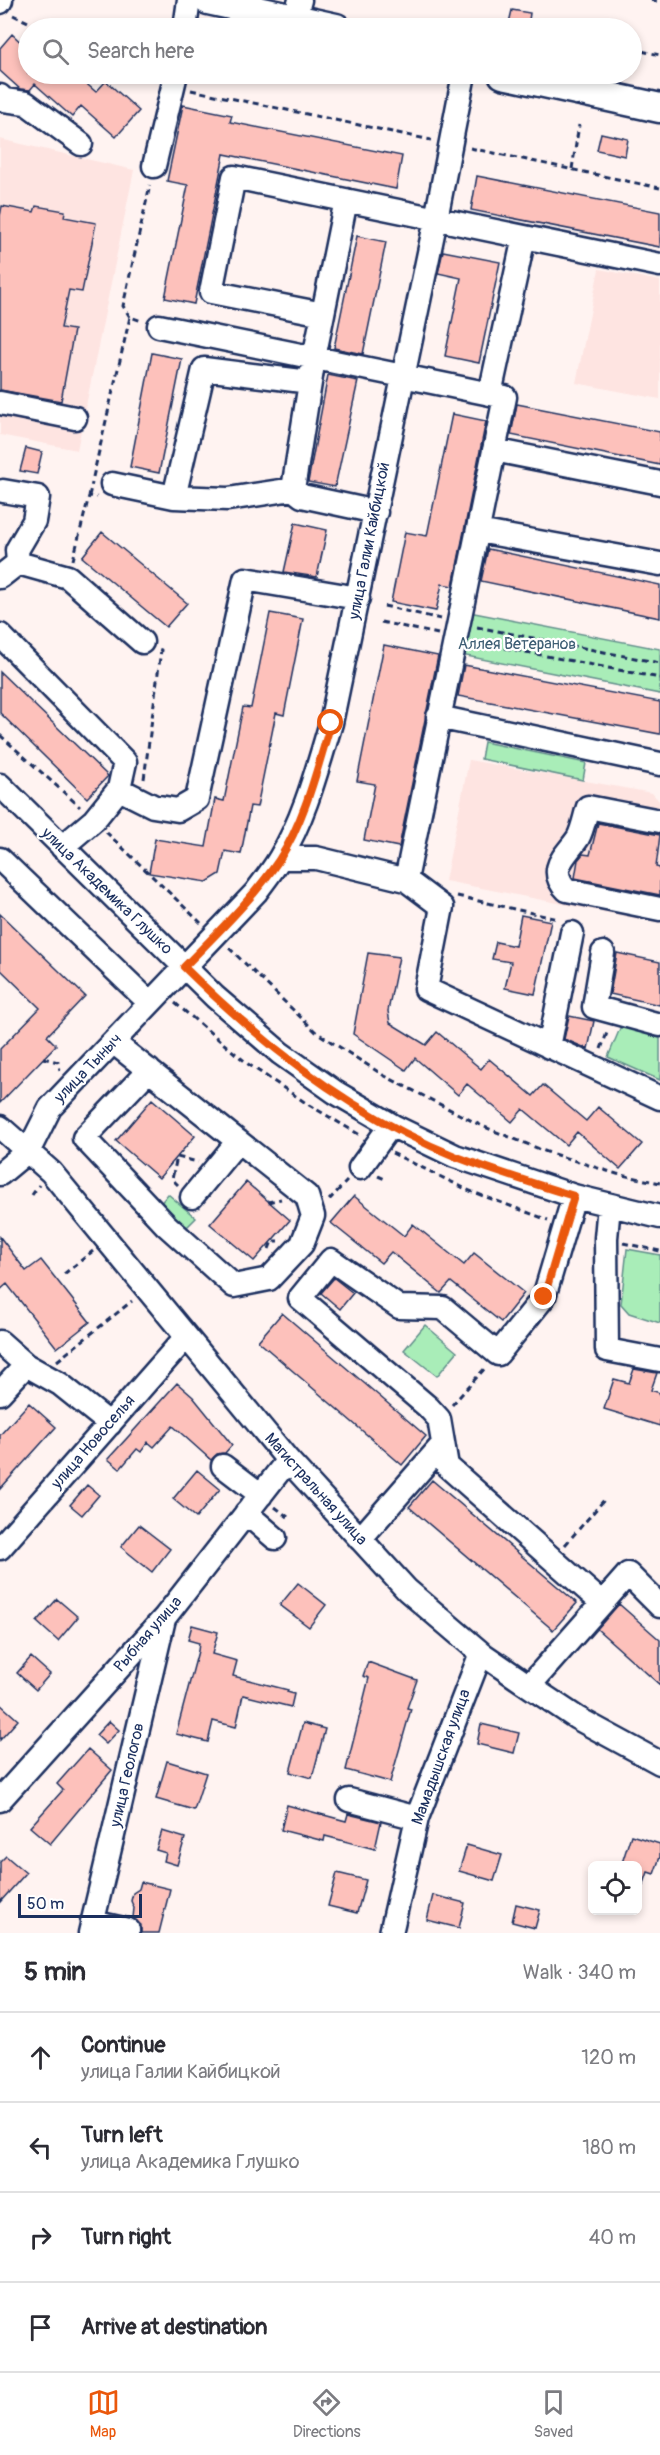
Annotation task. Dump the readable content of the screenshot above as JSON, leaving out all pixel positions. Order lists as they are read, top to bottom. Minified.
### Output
{"streets":{"street":["улица Галии Кайбицкой","улица Академика Глушко","улица Тыныч","улица Новоселья","Магистральная улица","Рыбная улица","Мамадышская улица","улица Геологов"]},"crossings":[["улица Галии Кайбицкой","улица Академика Глушко"],["улица Галии Кайбицкой","улица Тыныч"],["улица Академика Глушко","улица Тыныч"],["улица Тыныч","Магистральная улица"],["улица Новоселья","Магистральная улица"],["Магистральная улица","Рыбная улица"],["Магистральная улица","Мамадышская улица"],["Рыбная улица","улица Геологов"]],"parks":["Аллея Ветеранов"],"scale_bar":"50 m","page":{"search":"Search here","scale":"50 m","heading":["5 min","Walk · 340 m"],"list":[["Continue","улица Галии Кайбицкой","120 m"],["Turn left","улица Академика Глушко","180 m"],["Turn right","40 m"],"Arrive at destination"],"nav":["Map","Directions","Saved"]}}
